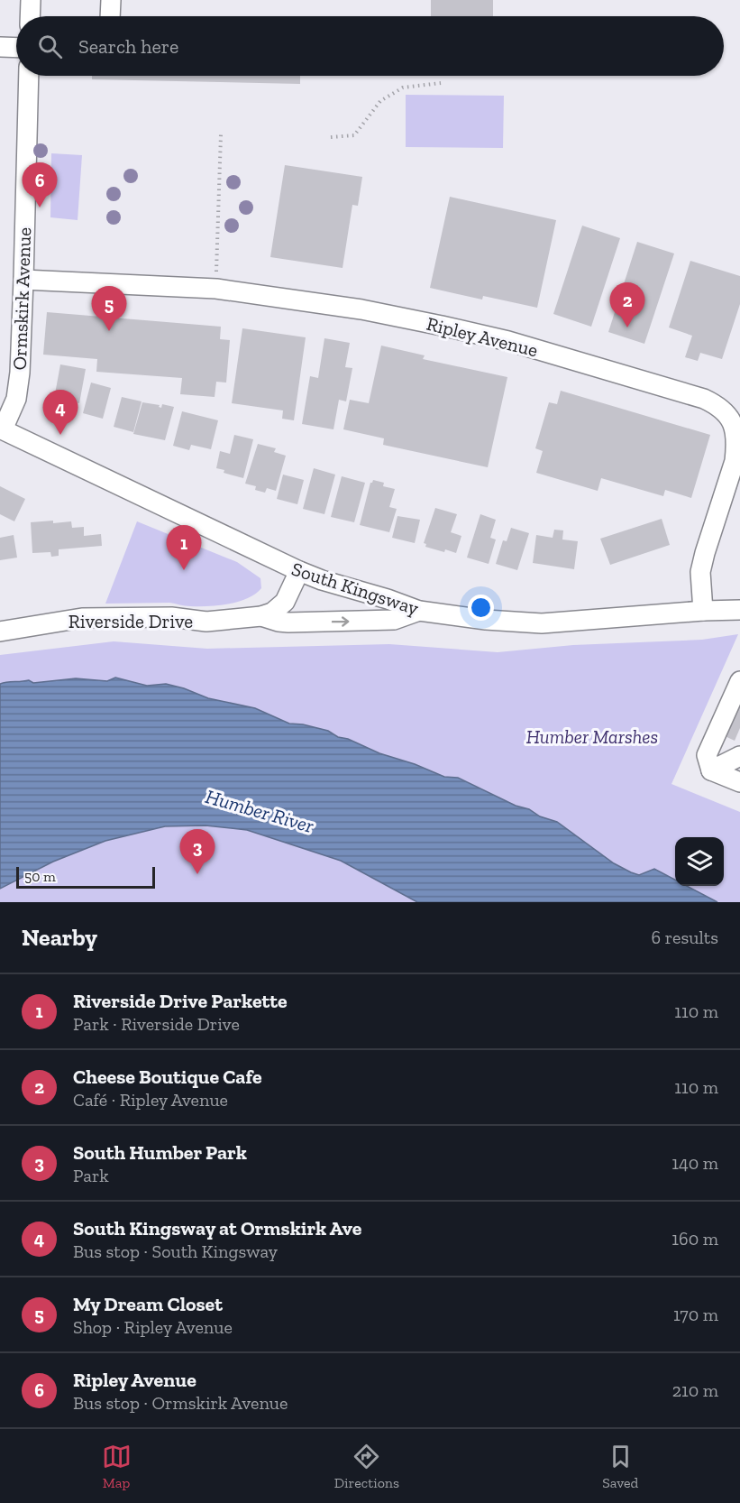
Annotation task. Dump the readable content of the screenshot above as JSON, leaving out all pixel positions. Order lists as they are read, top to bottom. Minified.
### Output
{"streets":{"street":["Ormskirk Avenue","Ripley Avenue","South Kingsway","Riverside Drive"]},"crossings":[["Ormskirk Avenue","Ripley Avenue"],["Ormskirk Avenue","South Kingsway"],["Ripley Avenue","South Kingsway"],["South Kingsway","Riverside Drive"]],"water":["Humber River"],"parks":["Humber Marshes"],"scale_bar":"50 m","page":{"search":"Search here","pins":["6","2","5","4","1","3"],"scale":"50 m","heading":["Nearby","6 results"],"list":[{"mark":"1","name":"Riverside Drive Parkette","note":"Park · Riverside Drive","value":"110 m"},{"mark":"2","name":"Cheese Boutique Cafe","note":"Café · Ripley Avenue","value":"110 m"},{"mark":"3","name":"South Humber Park","note":"Park","value":"140 m"},{"mark":"4","name":"South Kingsway at Ormskirk Ave","note":"Bus stop · South Kingsway","value":"160 m"},{"mark":"5","name":"My Dream Closet","note":"Shop · Ripley Avenue","value":"170 m"},{"mark":"6","name":"Ripley Avenue","note":"Bus stop · Ormskirk Avenue","value":"210 m"}],"nav":["Map","Directions","Saved"]}}
